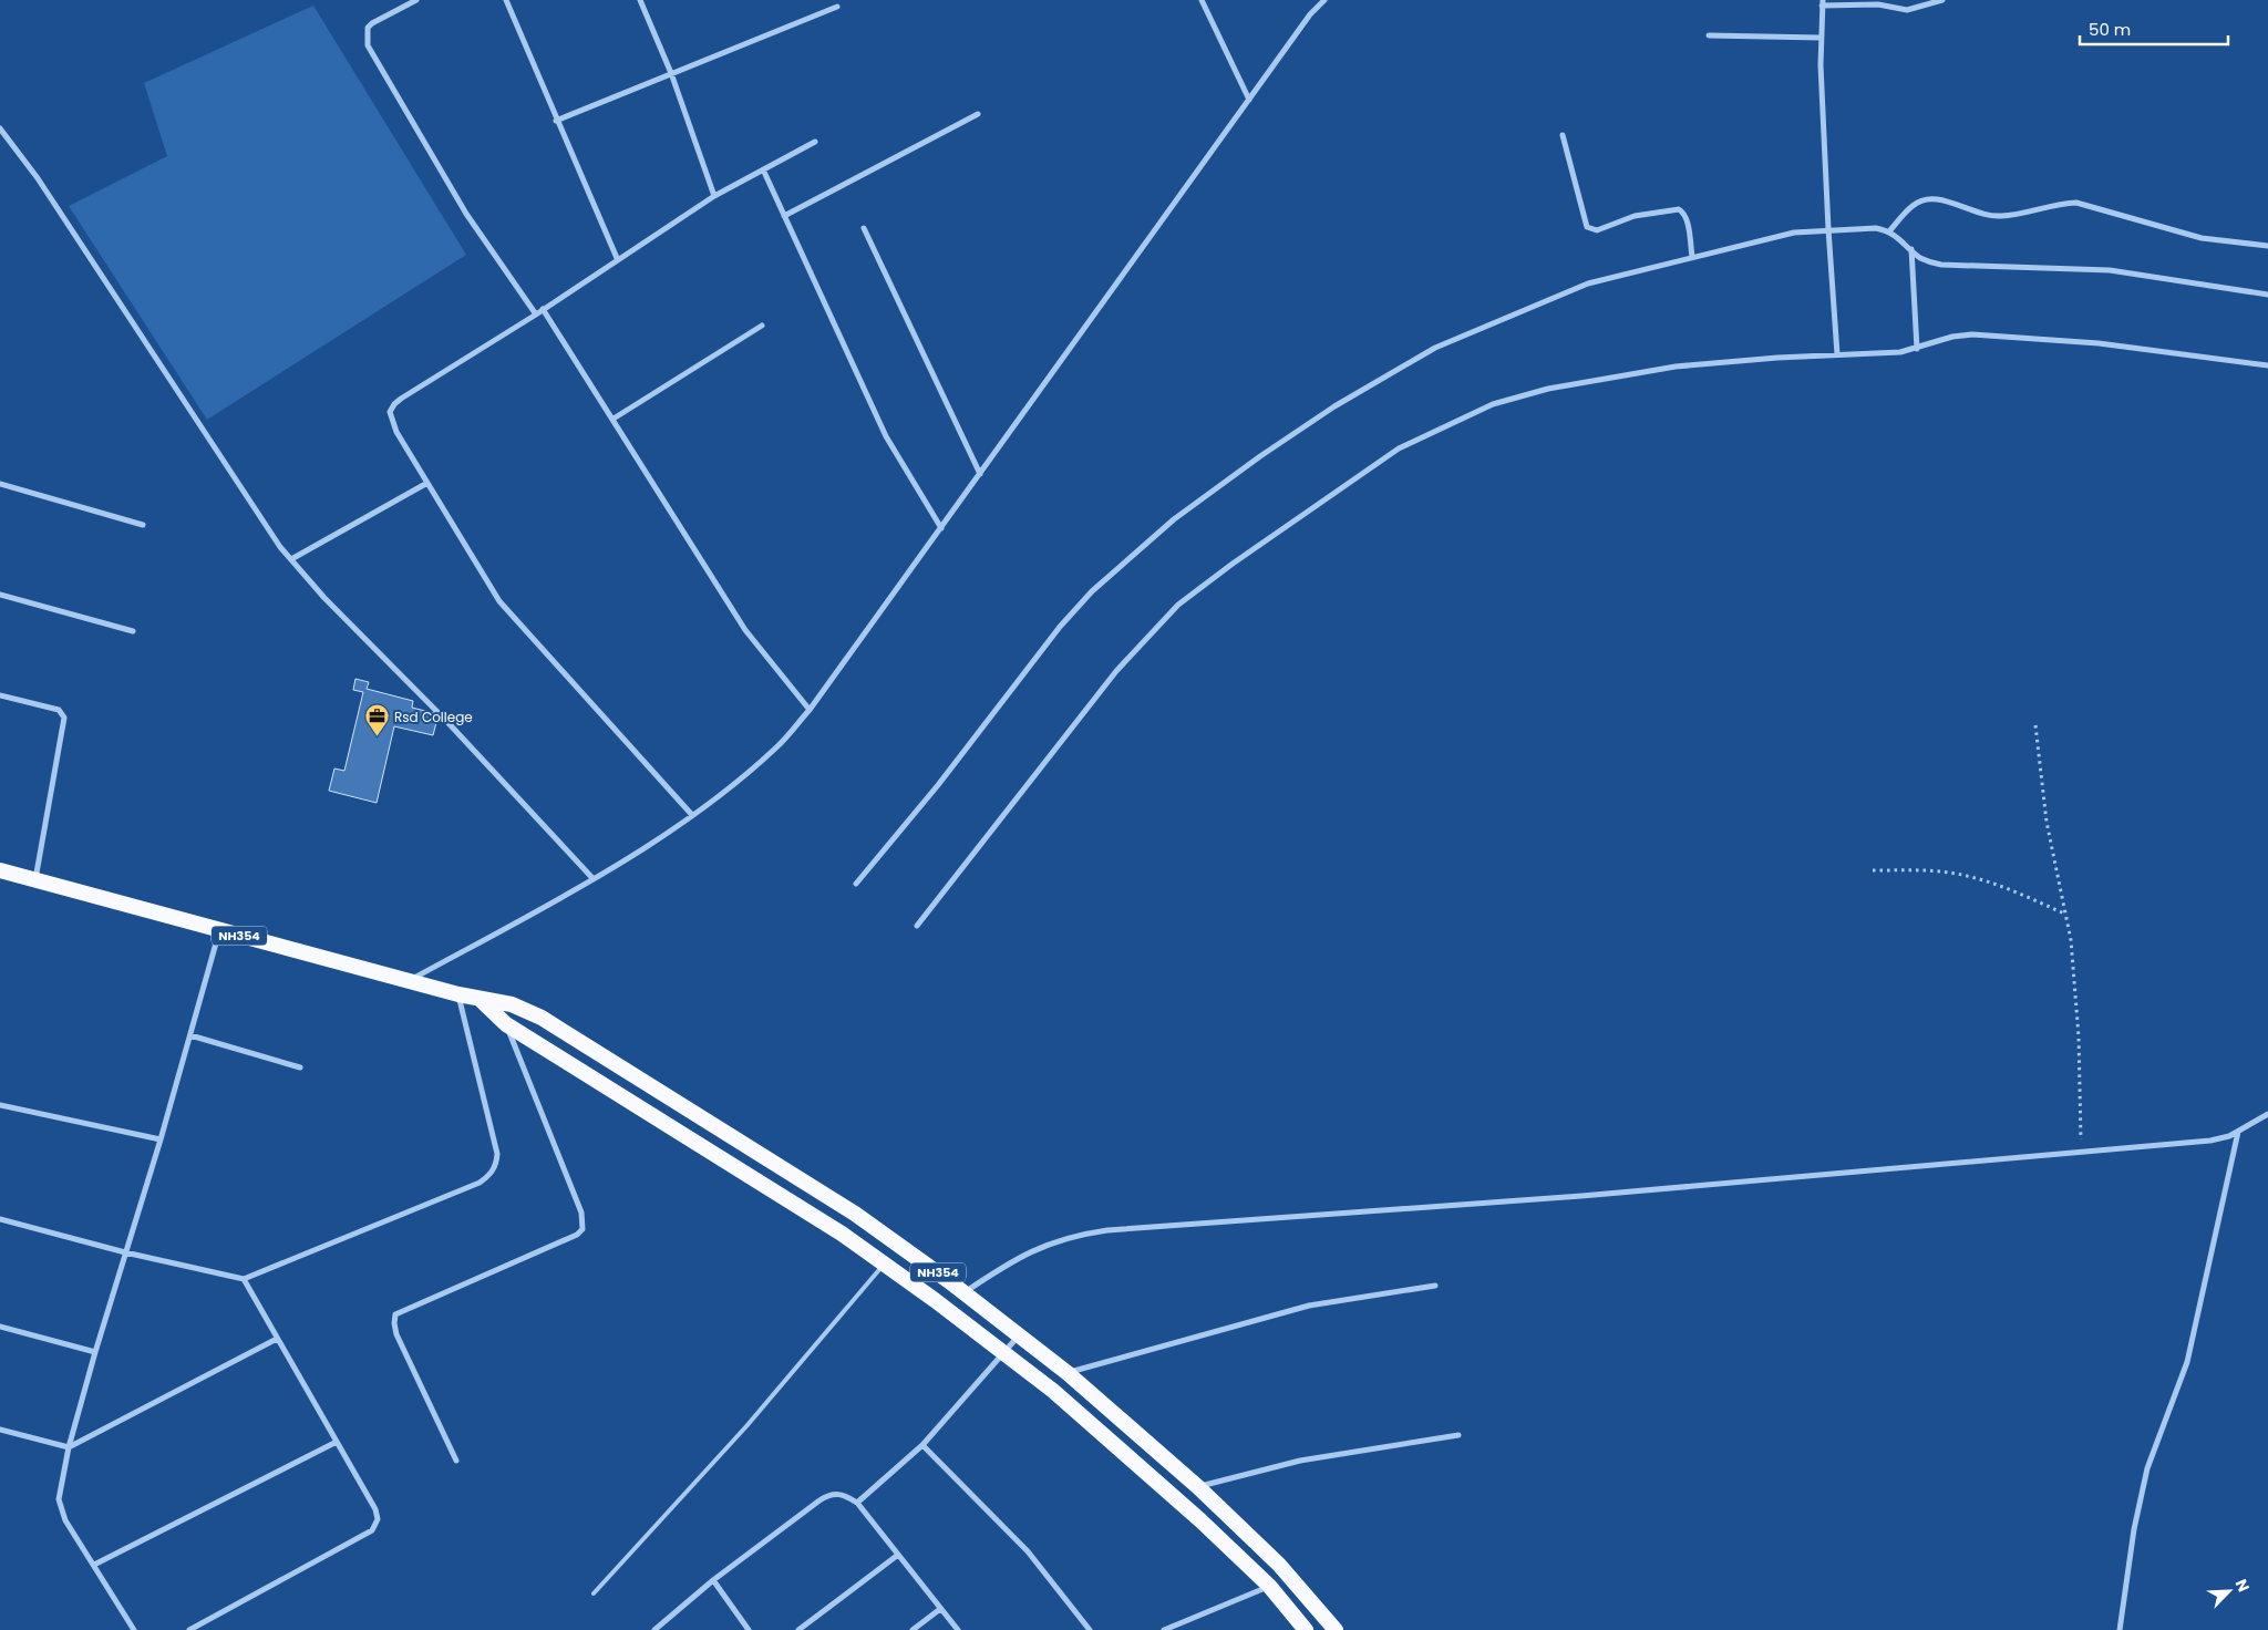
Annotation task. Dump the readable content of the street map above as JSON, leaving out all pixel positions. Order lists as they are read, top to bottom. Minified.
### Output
{"streets":{"highway":["NH354"]},"places":{"office":["Rsd College"]},"scale_bar":"50 m","north":"top right"}
